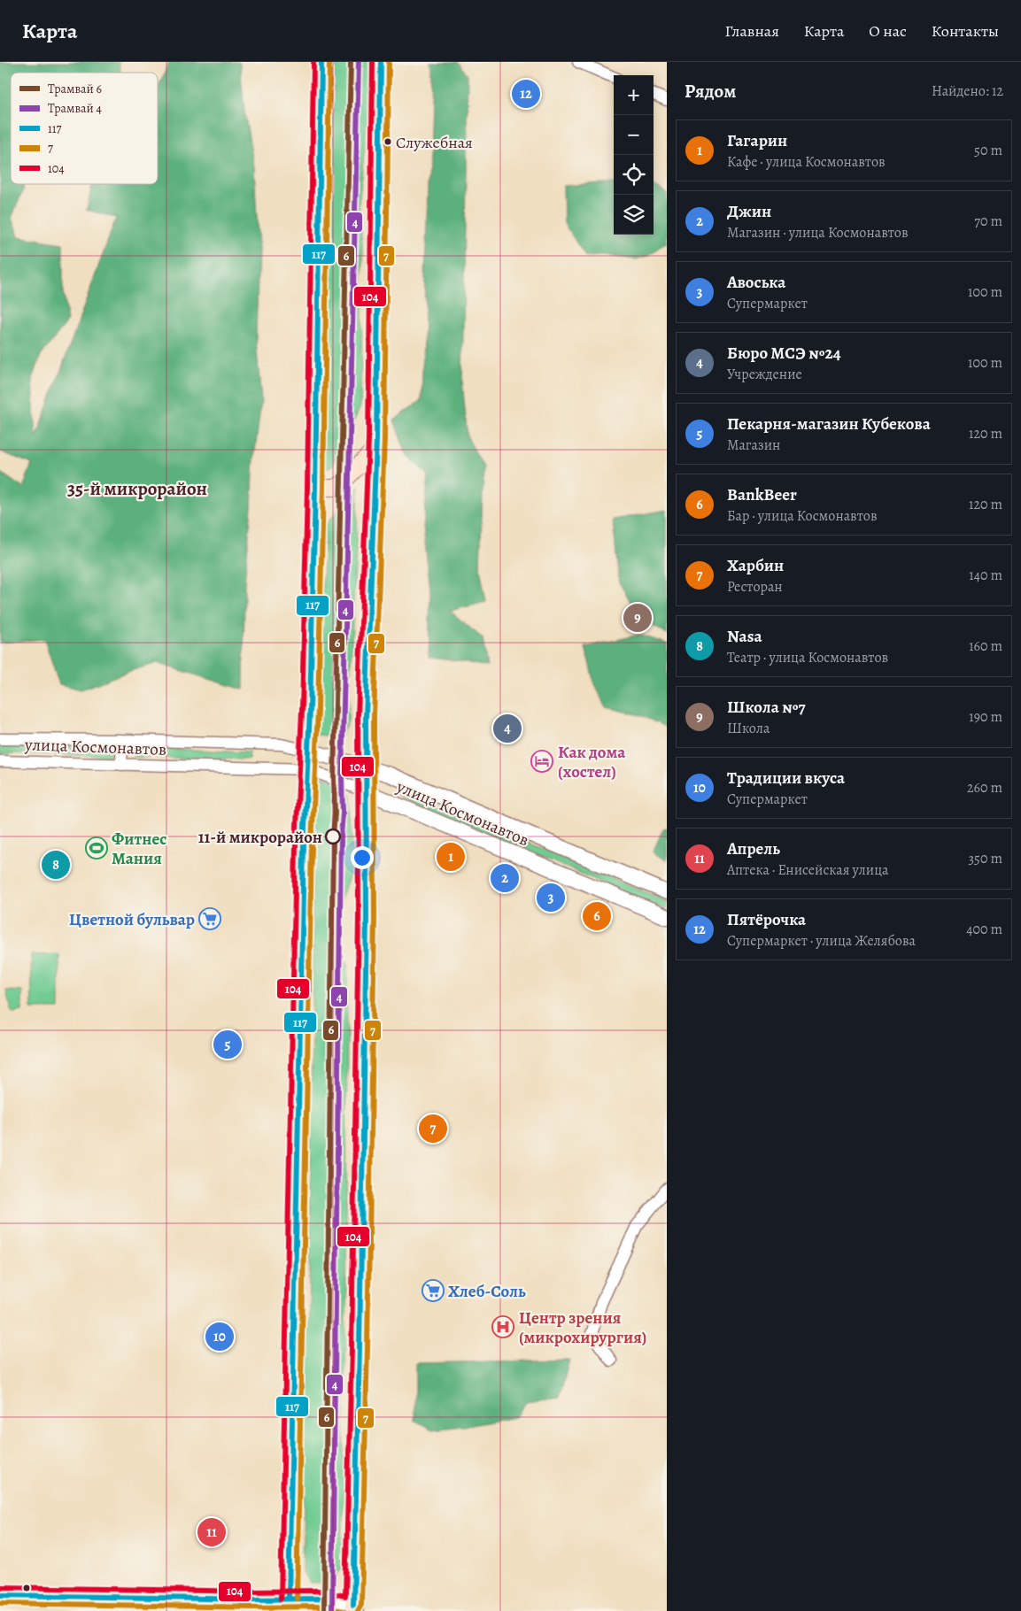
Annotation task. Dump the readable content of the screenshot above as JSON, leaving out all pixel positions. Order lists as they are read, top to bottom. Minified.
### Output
{"streets":{"street":["улица Космонавтов"]},"districts":["35-й микрорайон"],"places":{"other":["Служебная","11-й микрорайон"],"hotel":["Как дома (хостел)"],"sports":["Фитнес Мания"],"supermarket":["Цветной бульвар","Хлеб-Соль"],"hospital":["Центр зрения (микрохирургия)"]},"lines":["tram line 6","tram line 4","transit line 117","transit line 7","transit line 104"],"legend":["Трамвай 6","Трамвай 4","117","7","104"],"page":{"header":"Карта","nav":["Главная","Карта","О нас","Контакты"],"heading":["Рядом","Найдено: 12"],"map_buttons":["+","−"],"pins":["12","9","4","1","8","2","3","6","5","7","10","11"],"list":[{"mark":"1","name":"Гагарин","note":"Кафе · улица Космонавтов","value":"50 m"},{"mark":"2","name":"Джин","note":"Магазин · улица Космонавтов","value":"70 m"},{"mark":"3","name":"Авоська","note":"Супермаркет","value":"100 m"},{"mark":"4","name":"Бюро МСЭ №24","note":"Учреждение","value":"100 m"},{"mark":"5","name":"Пекарня-магазин Кубекова","note":"Магазин","value":"120 m"},{"mark":"6","name":"BankBeer","note":"Бар · улица Космонавтов","value":"120 m"},{"mark":"7","name":"Харбин","note":"Ресторан","value":"140 m"},{"mark":"8","name":"Nasa","note":"Театр · улица Космонавтов","value":"160 m"},{"mark":"9","name":"Школа №7","note":"Школа","value":"190 m"},{"mark":"10","name":"Традиции вкуса","note":"Супермаркет","value":"260 m"},{"mark":"11","name":"Апрель","note":"Аптека · Енисейская улица","value":"350 m"},{"mark":"12","name":"Пятёрочка","note":"Супермаркет · улица Желябова","value":"400 m"}]}}
